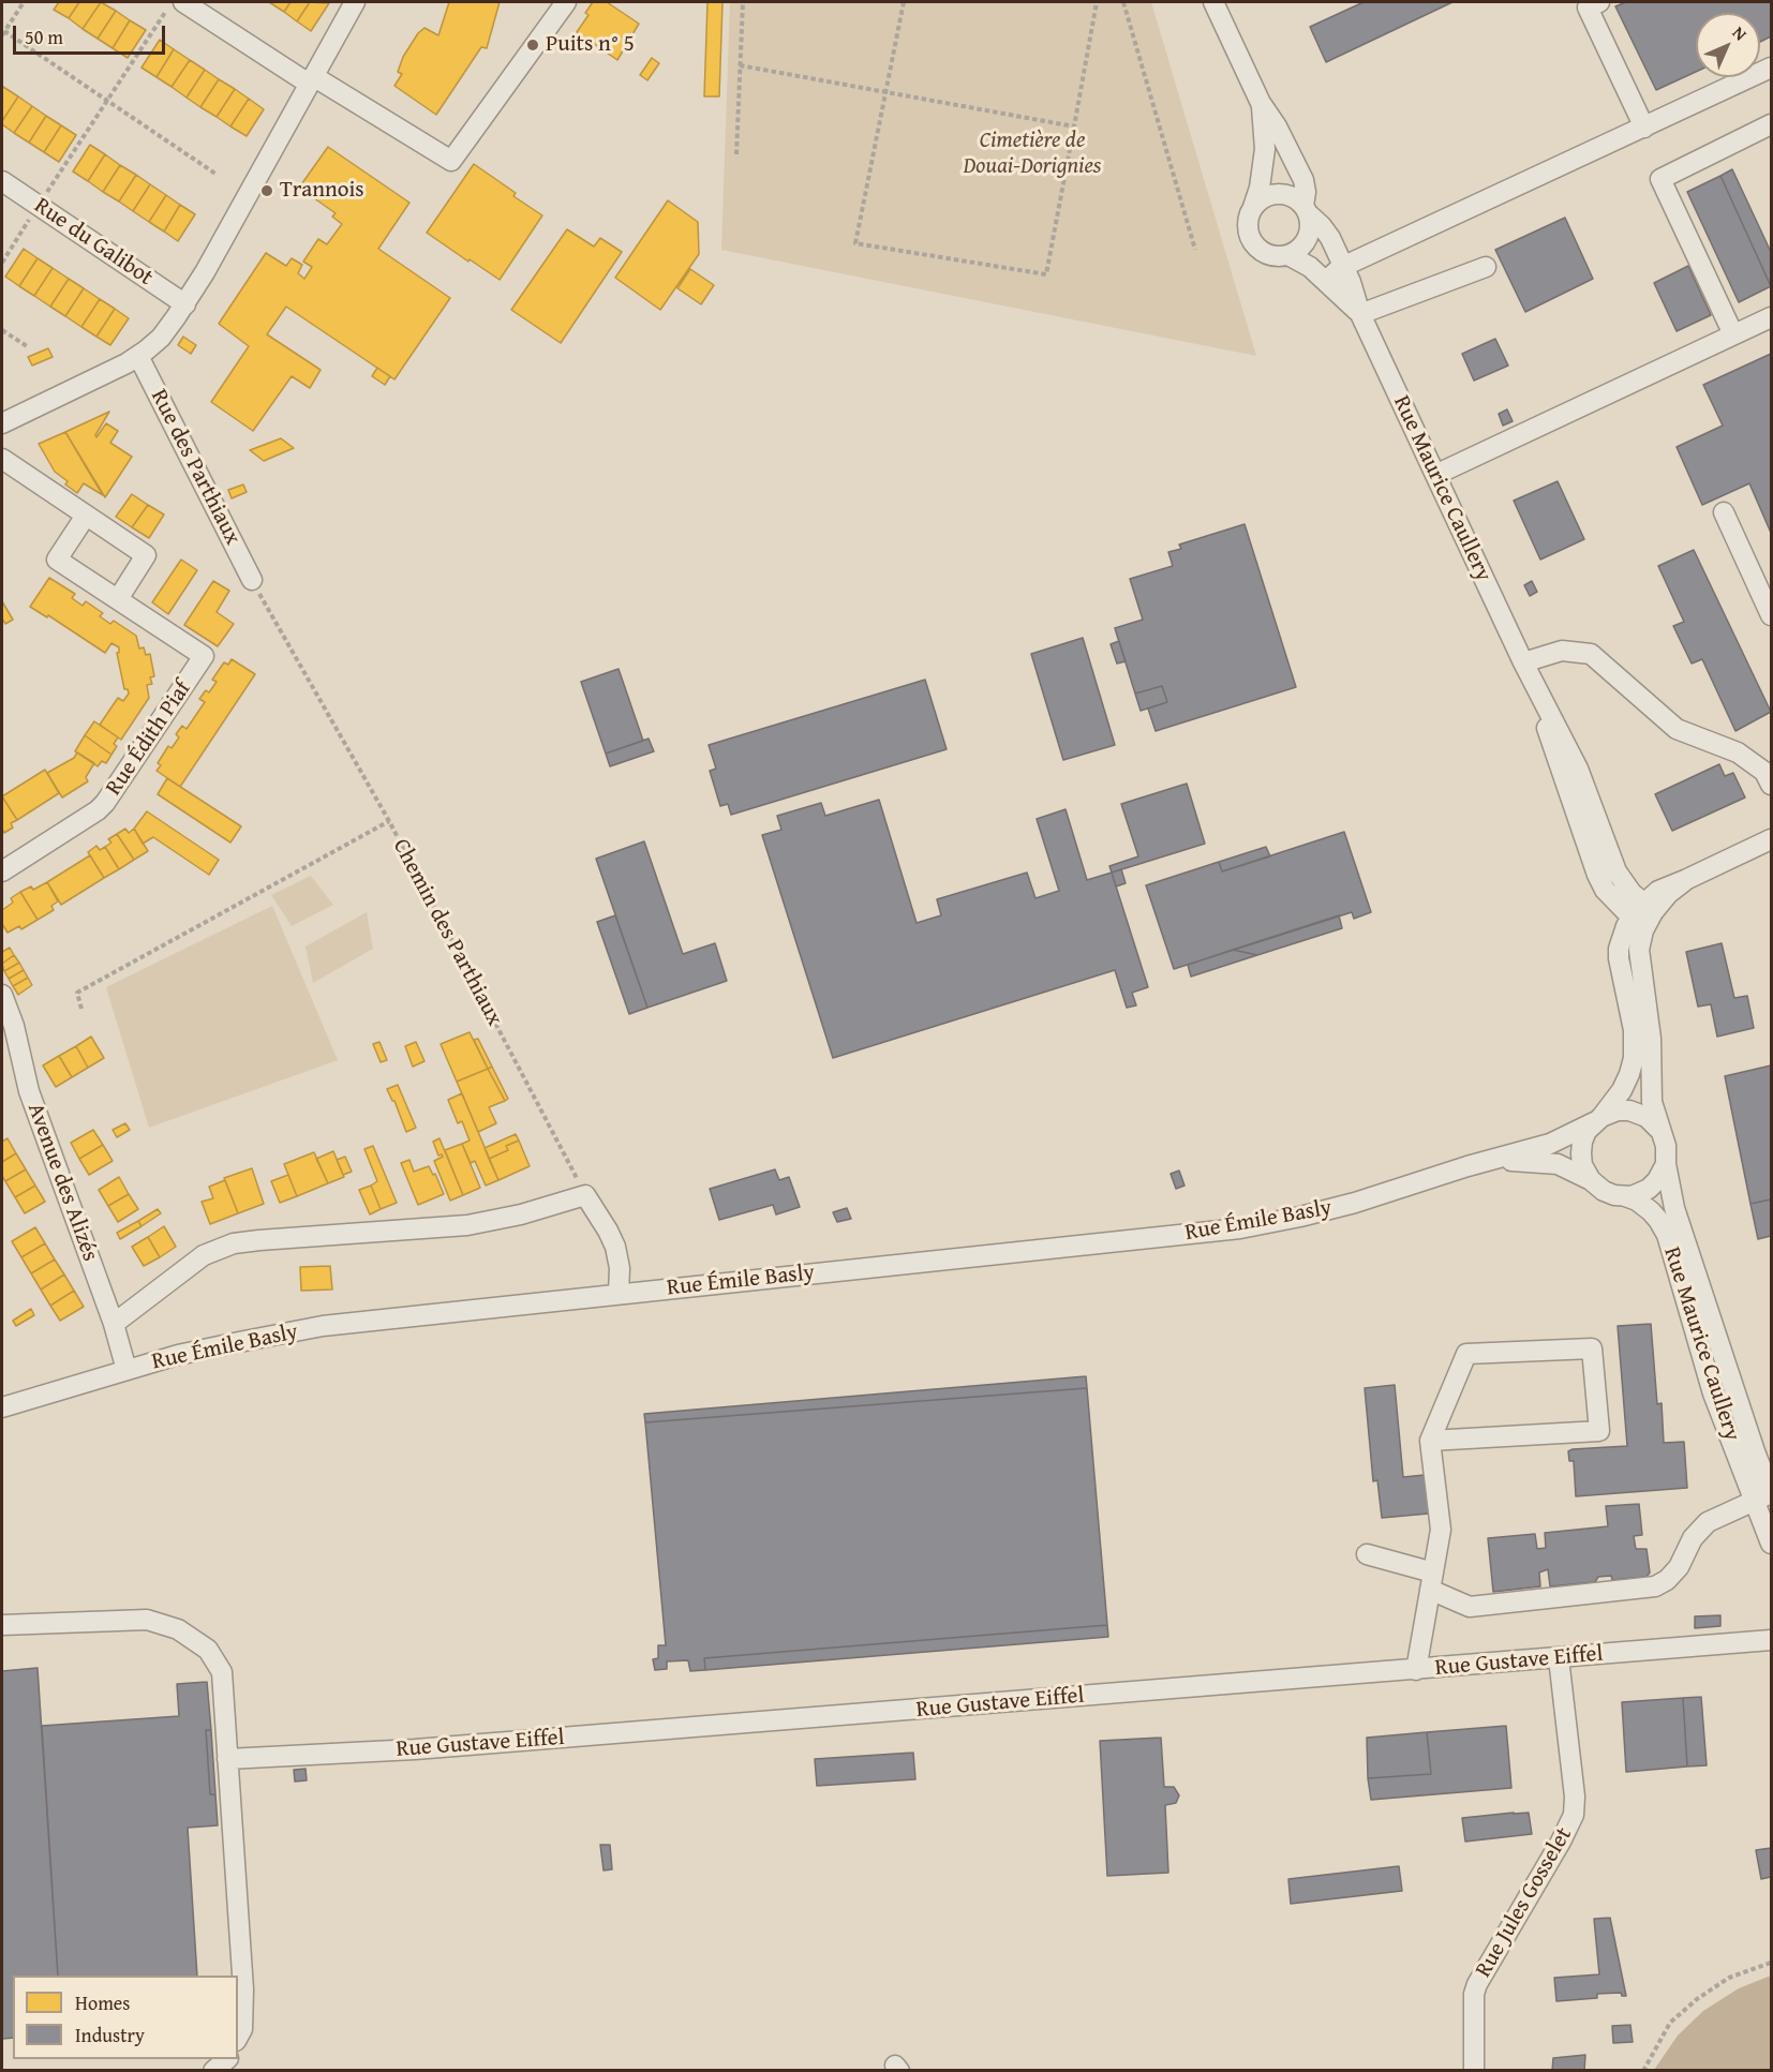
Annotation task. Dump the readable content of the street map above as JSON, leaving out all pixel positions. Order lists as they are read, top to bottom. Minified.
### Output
{"streets":{"street":["Rue du Galibot","Rue des Parthiaux","Rue Maurice Caullery","Rue Édith Piaf","Avenue des Alizés","Rue Émile Basly","Rue Gustave Eiffel","Rue Jules Gosselet"],"path":["Chemin des Parthiaux"]},"crossings":[["Rue des Parthiaux","Chemin des Parthiaux"],["Rue Maurice Caullery","Rue Émile Basly"],["Avenue des Alizés","Rue Émile Basly"],["Rue Gustave Eiffel","Rue Jules Gosselet"]],"parks":["Cimetière de Douai-Dorignies"],"places":["Puits n° 5","Trannois"],"legend":["Homes","Industry"],"scale_bar":"50 m","north":"top right"}
